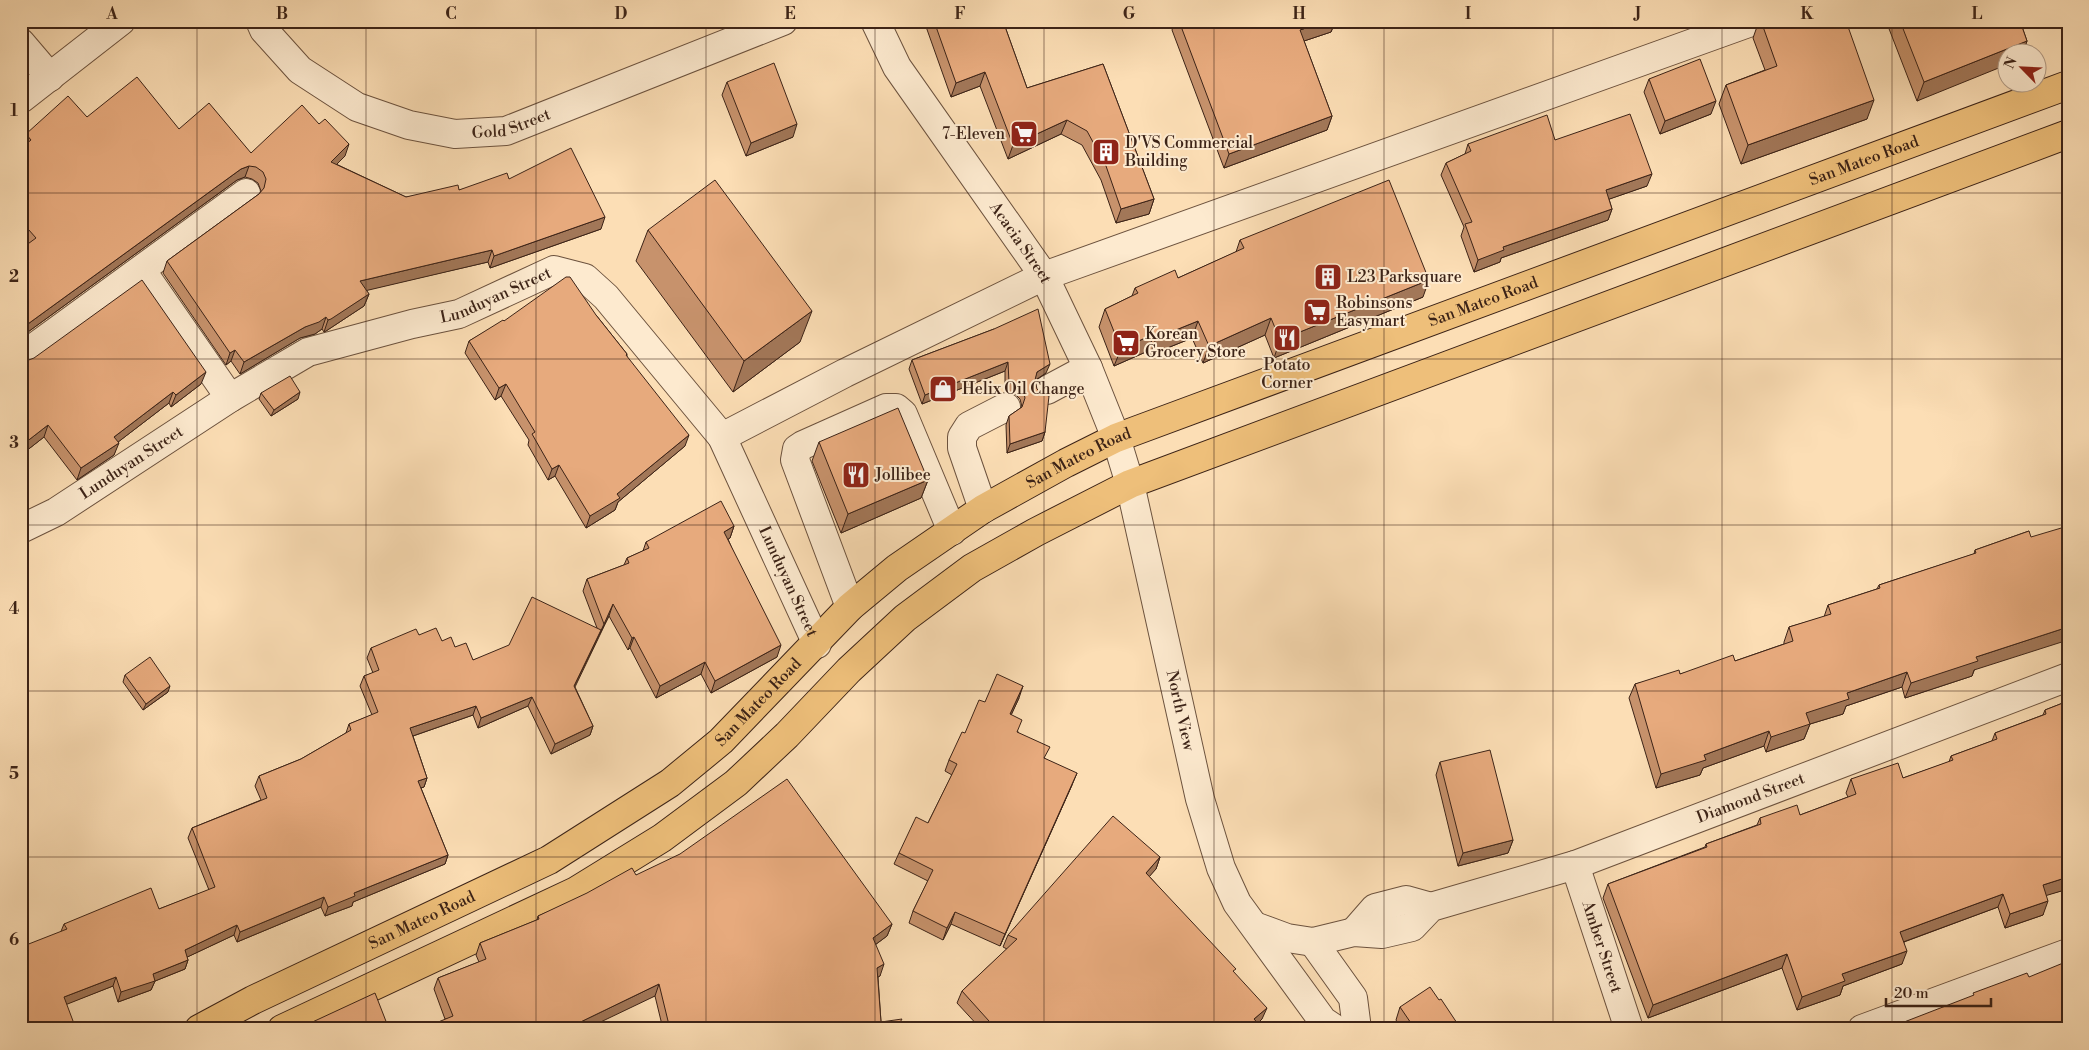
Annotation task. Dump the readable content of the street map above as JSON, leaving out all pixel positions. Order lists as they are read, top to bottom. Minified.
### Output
{"streets":{"main road":["San Mateo Road"],"street":["Gold Street","Acacia Street","Lunduyan Street","North View","Diamond Street","Amber Street"]},"crossings":[["San Mateo Road","Acacia Street"],["San Mateo Road","Lunduyan Street"],["Acacia Street","North View"],["North View","Diamond Street"],["Diamond Street","Amber Street"]],"places":{"supermarket":["7-Eleven","Robinsons Easymart","Korean Grocery Store"],"building":["D'VS Commercial Building","L23 Parksquare"],"restaurant":["Potato Corner","Jollibee"],"shop":["Helix Oil Change"]},"scale_bar":"20 m","north":"top left","grid":{"columns":["A","B","C","D","E","F","G","H","I","J","K","L"],"rows":["1","2","3","4","5","6"]}}
